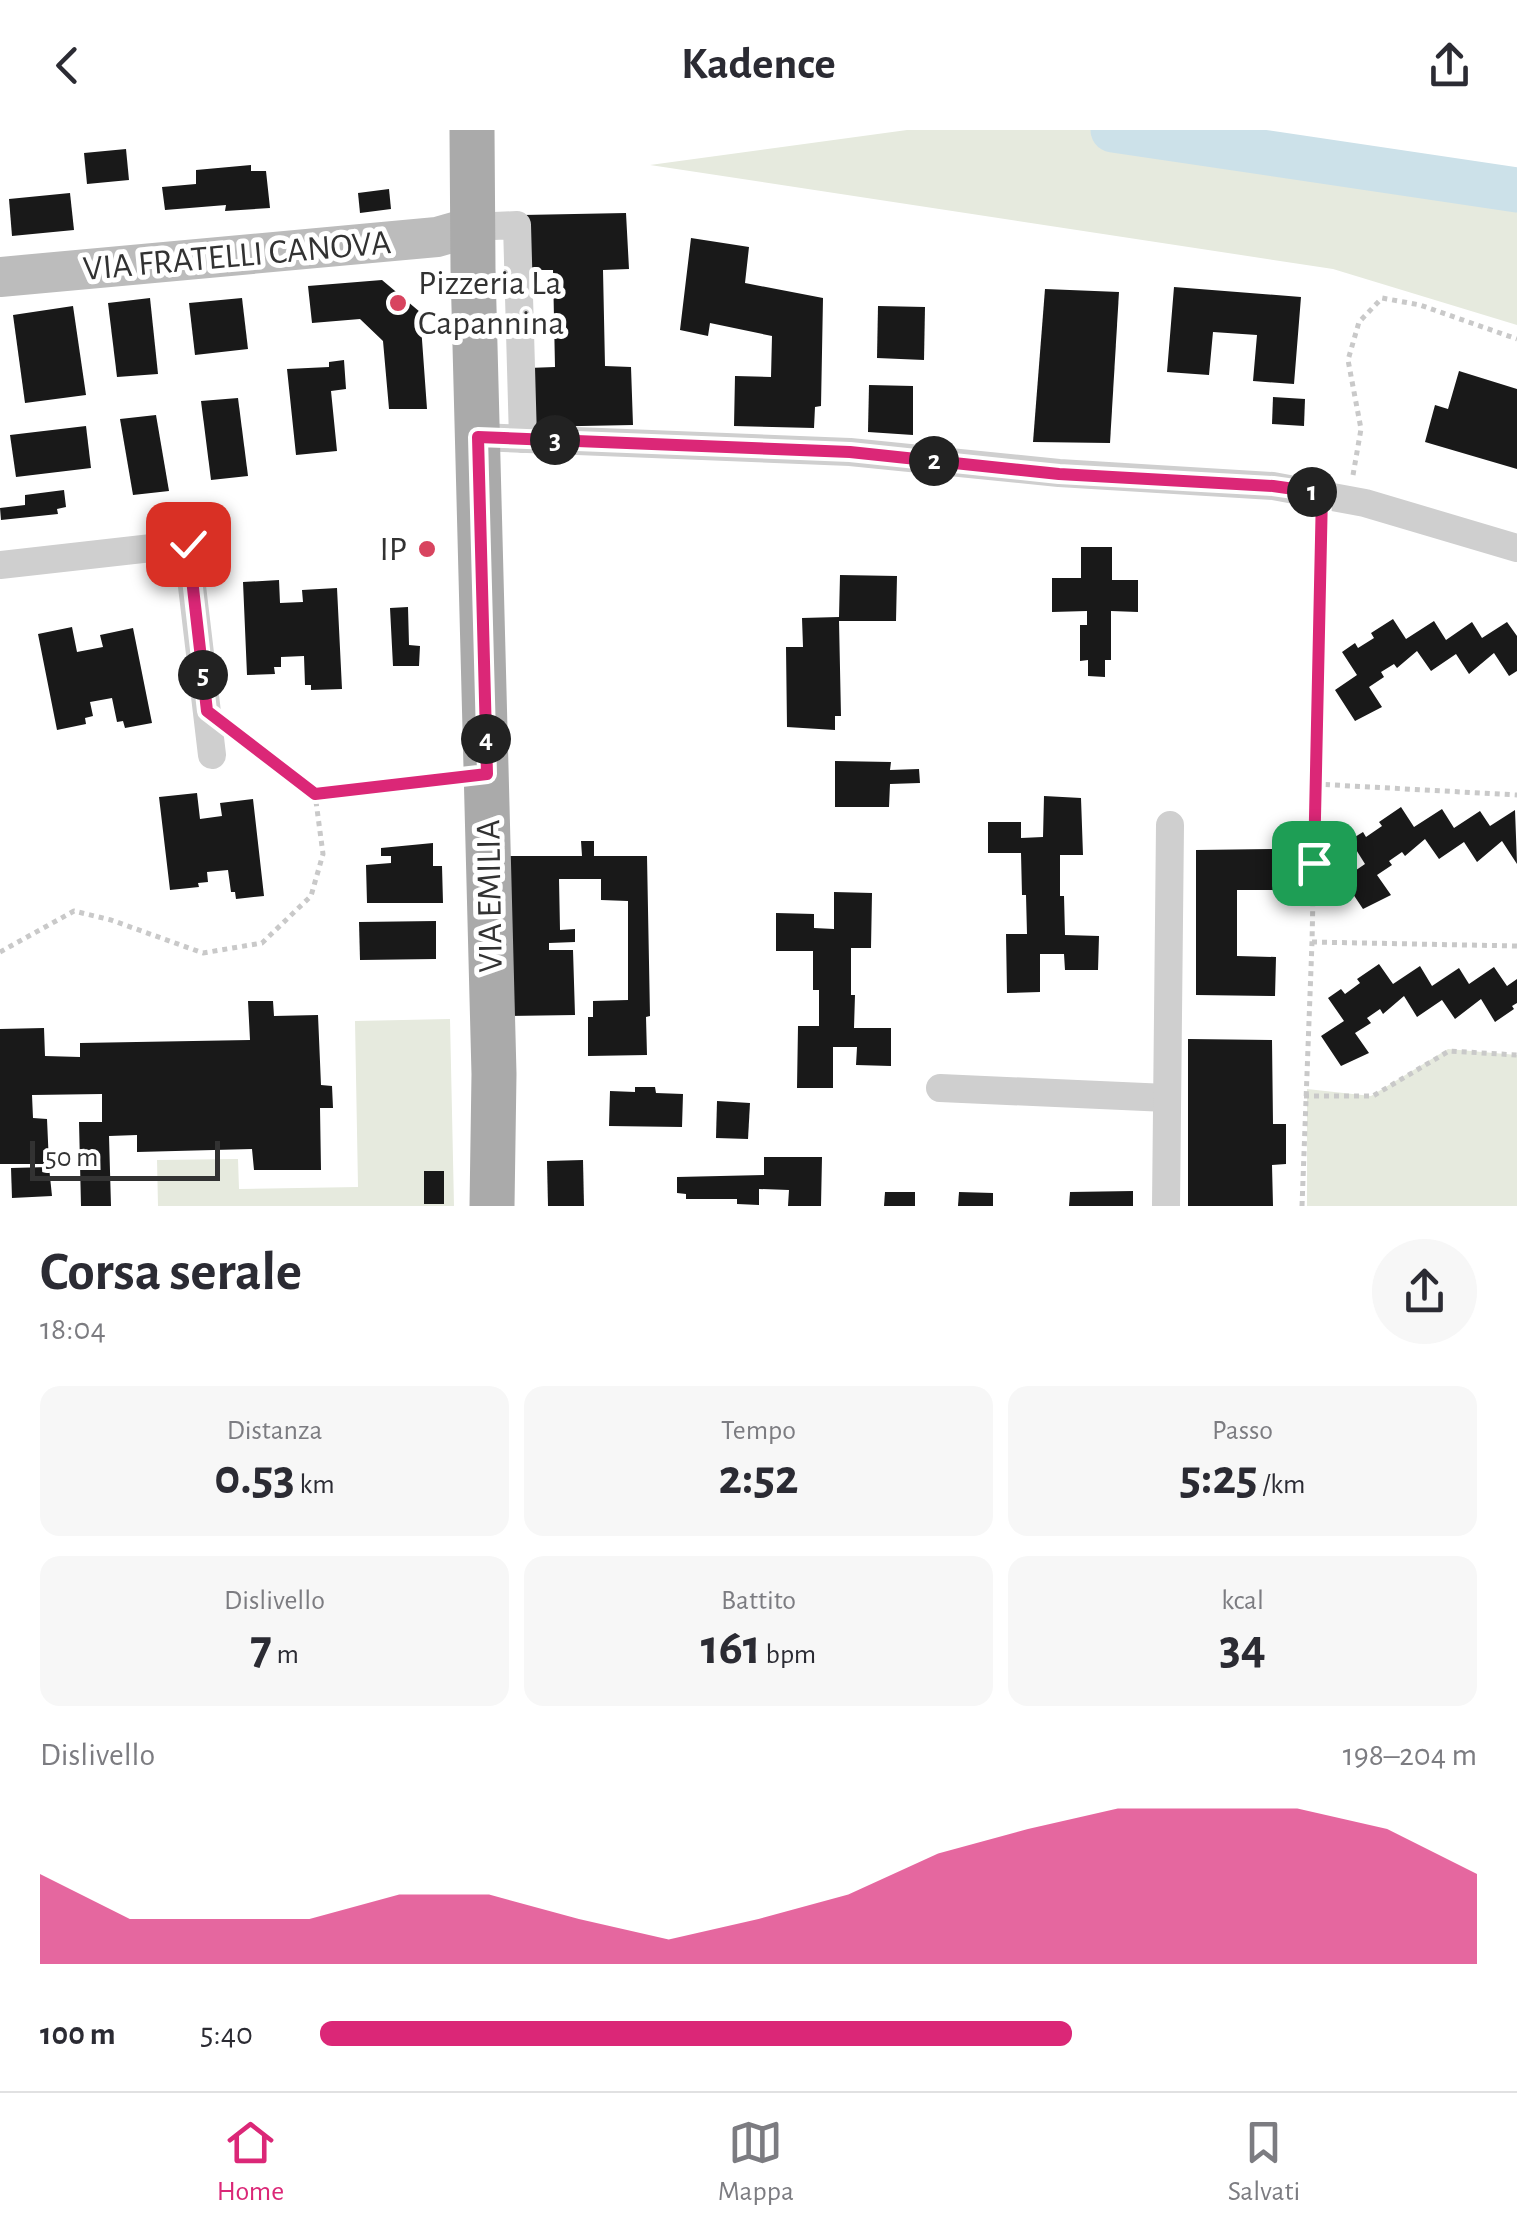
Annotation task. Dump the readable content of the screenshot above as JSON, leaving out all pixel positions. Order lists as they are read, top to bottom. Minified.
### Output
{"streets":{"main road":["VIA EMILIA"],"street":["VIA FRATELLI CANOVA"]},"crossings":[["VIA FRATELLI CANOVA","VIA EMILIA"]],"places":["Pizzeria La Capannina","IP"],"scale_bar":"50 m","page":{"header":"Kadence","pins":["3","2","1","5","4"],"scale":"50 m","heading":["Corsa serale","18:04"],"stats":[["Distanza","0.53 km"],["Tempo","2:52"],["Passo","5:25 /km"],["Dislivello","7 m"],["Battito","161 bpm"],["kcal","34"]],"chart":["Dislivello","198–204 m"],"list":[{"name":"100 m","note":"5:40"}],"tabs":["Home","Mappa","Salvati"]}}
